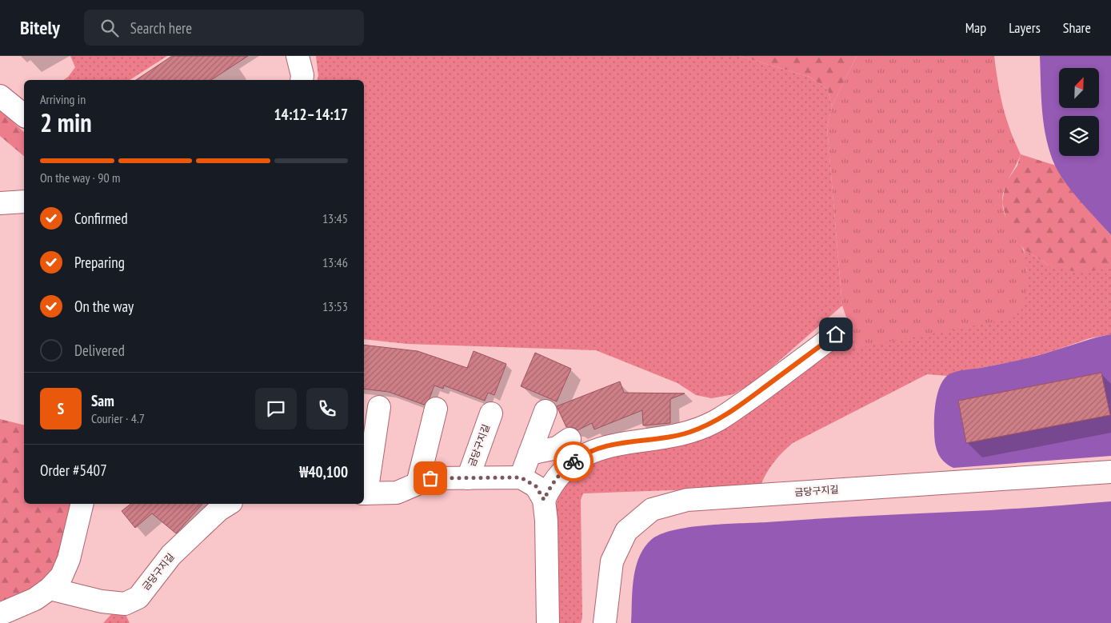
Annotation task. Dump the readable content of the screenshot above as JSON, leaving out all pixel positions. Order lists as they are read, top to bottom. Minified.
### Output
{"streets":{"lane":["금당구지길"]},"north":"top right","page":{"header":"Bitely","search":"Search here","nav":["Map","Layers","Share"],"heading":["2 min","Arriving in","14:12–14:17"],"panel":["Sam","Courier · 4.7","Order #5407","₩40,100"],"bar":"On the way · 90 m","list":[["Confirmed","13:45"],["Preparing","13:46"],["On the way","13:53"],"Delivered"],"round":"S"}}
